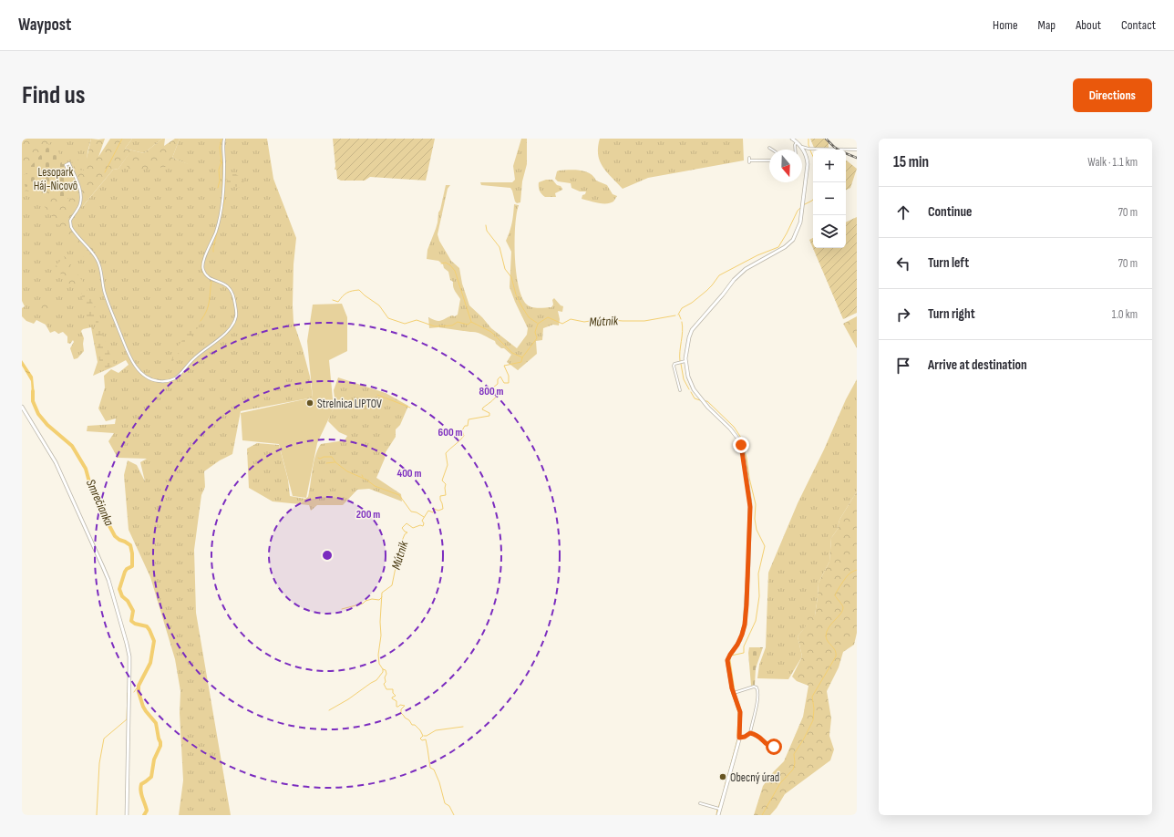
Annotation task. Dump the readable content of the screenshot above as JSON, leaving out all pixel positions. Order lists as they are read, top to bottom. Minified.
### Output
{"water":["Mútnik","Smrečianka"],"parks":["Lesopark Háj-Nicovô"],"places":["Strelnica LIPTOV","Obecný úrad"],"north":"bottom","page":{"header":"Waypost","nav":["Home","Map","About","Contact"],"buttons":"Directions","title":"Find us","heading":["15 min","Walk · 1.1 km"],"map_buttons":["+","−"],"list":[["Continue","70 m"],["Turn left","70 m"],["Turn right","1.0 km"],"Arrive at destination"]},"rings":["800 m","600 m","400 m","200 m"]}
